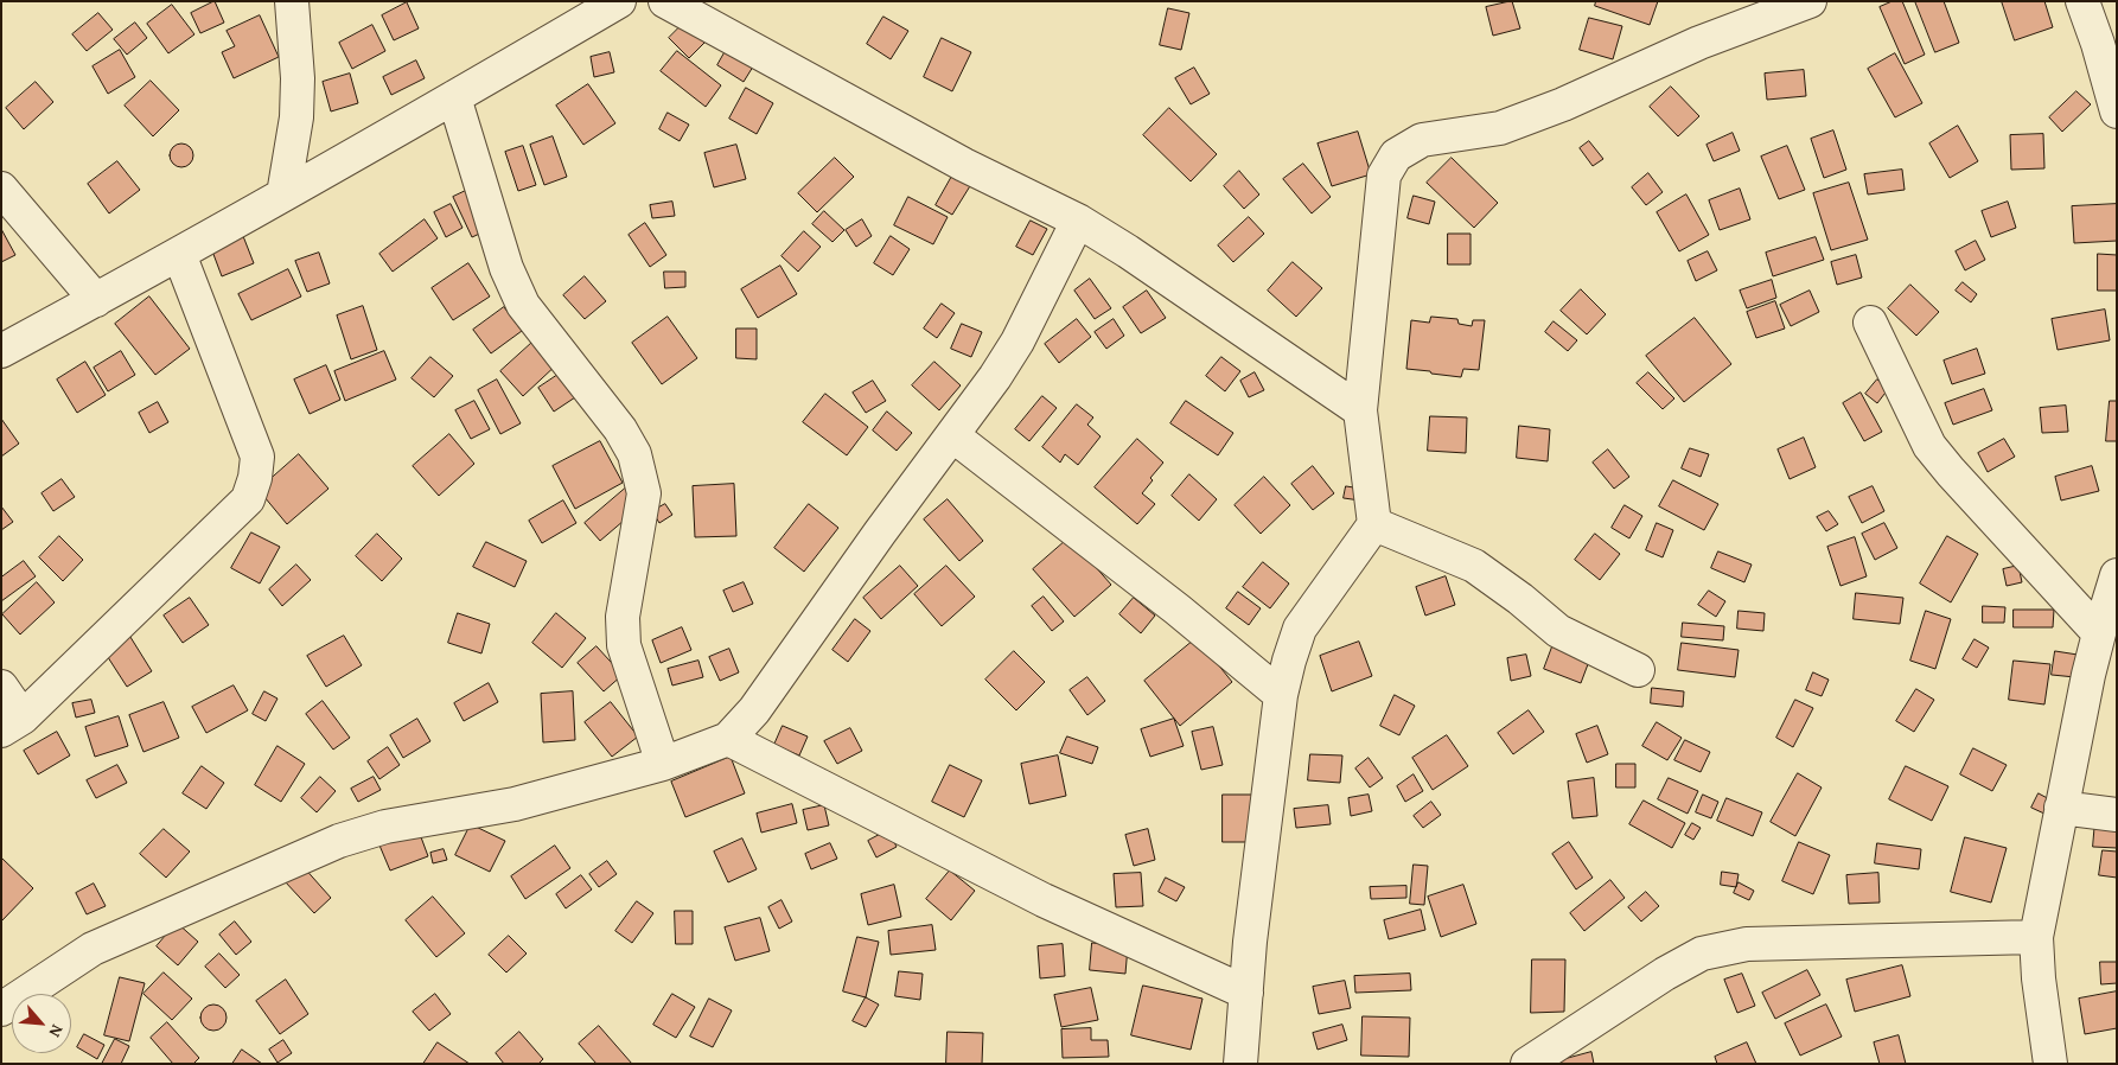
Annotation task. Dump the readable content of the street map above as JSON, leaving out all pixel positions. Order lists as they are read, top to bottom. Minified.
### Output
{"north":"bottom right"}
